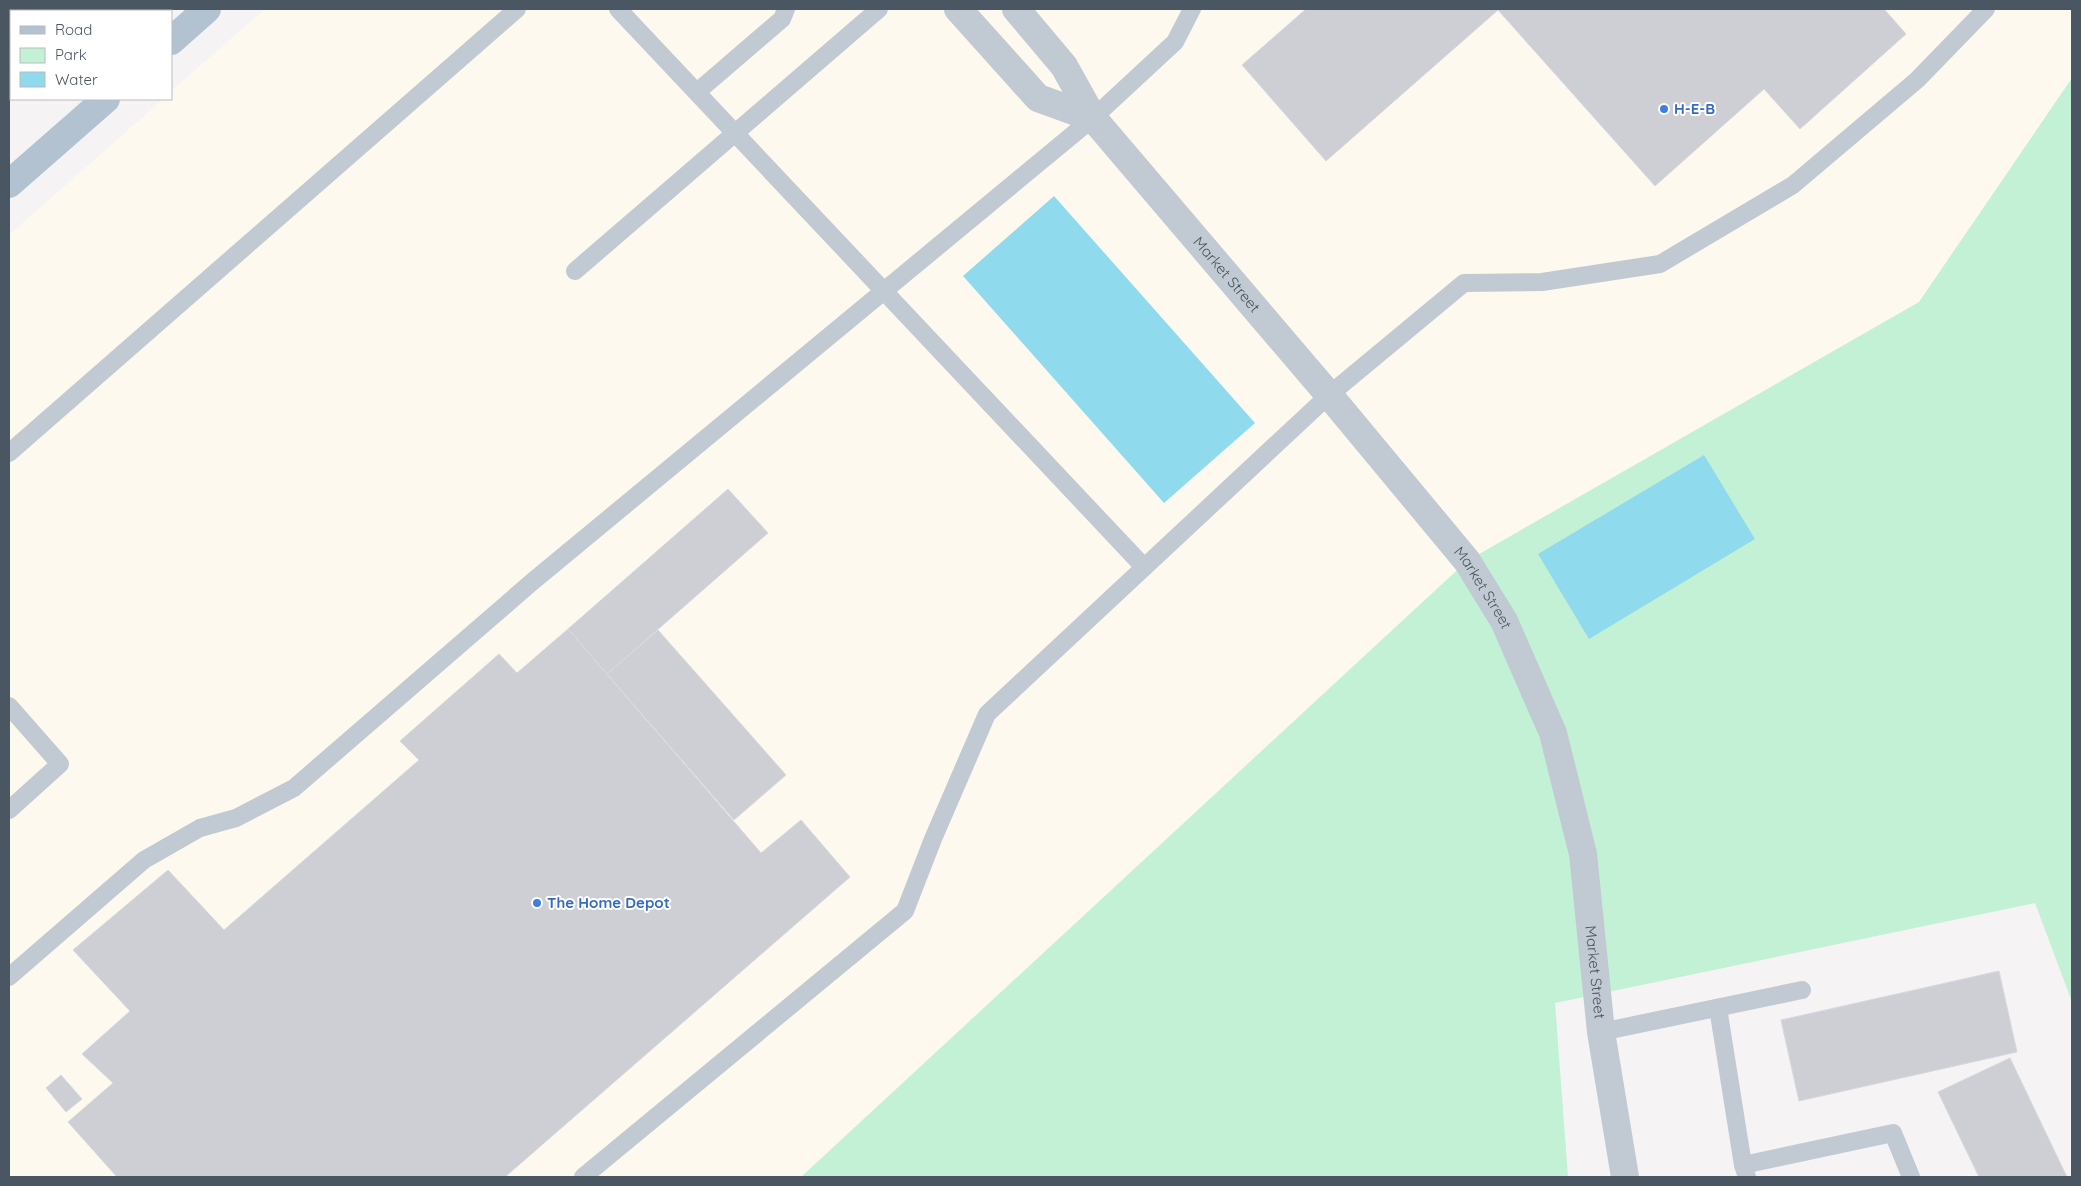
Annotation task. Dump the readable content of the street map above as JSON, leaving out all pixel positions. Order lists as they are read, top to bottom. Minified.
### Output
{"streets":{"street":["Market Street"]},"places":["H-E-B","The Home Depot"],"legend":["Road","Park","Water"]}
